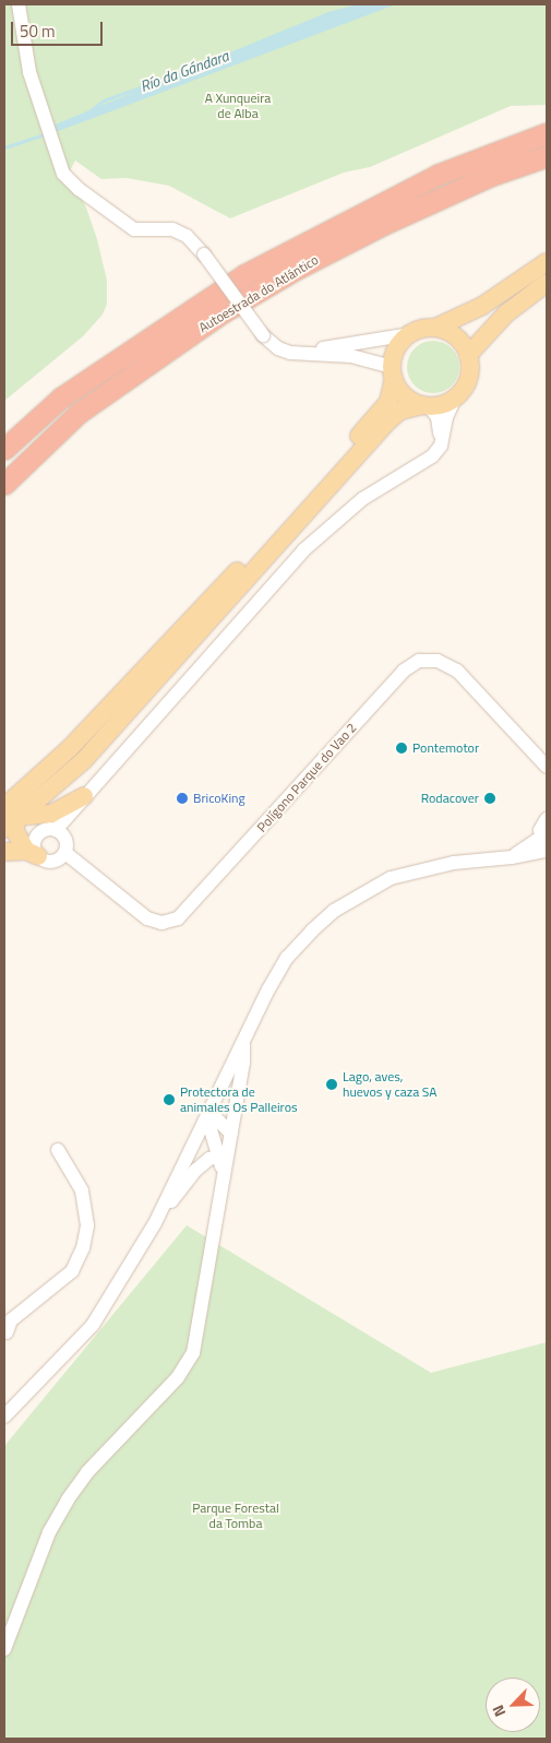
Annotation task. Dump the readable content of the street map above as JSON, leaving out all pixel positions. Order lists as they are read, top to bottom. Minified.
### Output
{"streets":{"highway":["Autoestrada do Atlántico"],"street":["Polígono Parque do Vao 2"]},"water":["Río da Gándara"],"parks":["A Xunqueira de Alba","Parque Forestal da Tomba"],"places":["Pontemotor","BricoKing","Rodacover","Lago, aves, huevos y caza SA","Protectora de animales Os Palleiros"],"scale_bar":"50 m","north":"bottom left"}
